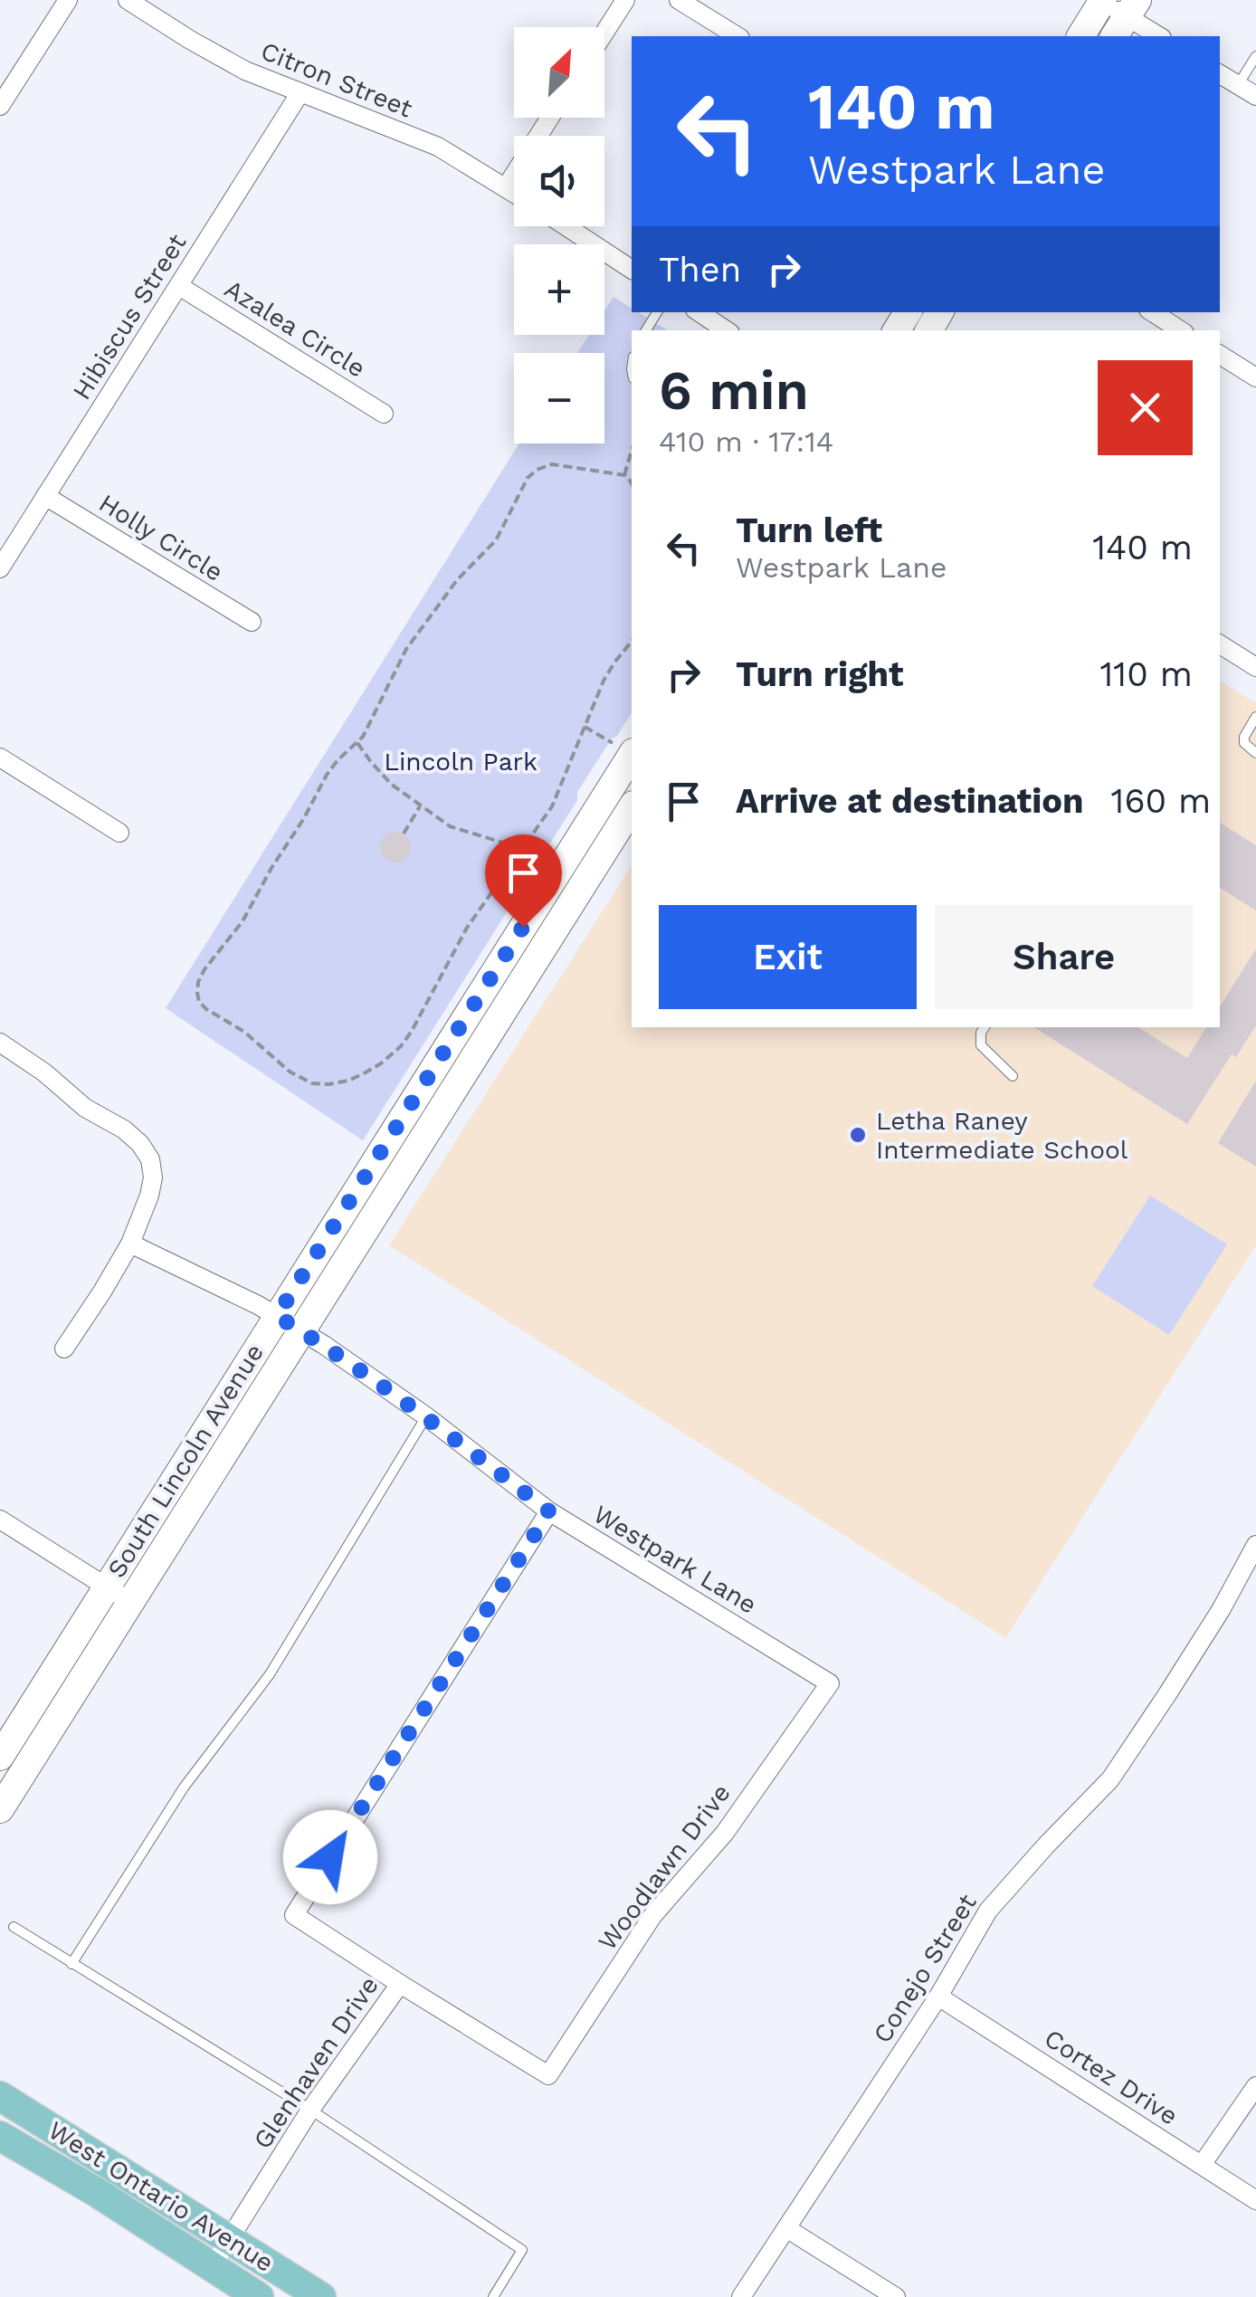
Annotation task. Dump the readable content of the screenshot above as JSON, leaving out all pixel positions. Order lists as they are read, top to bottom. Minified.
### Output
{"streets":{"main road":["South Lincoln Avenue","West Ontario Avenue"],"street":["Citron Street","Hibiscus Street","Azalea Circle","Holly Circle","Westpark Lane","Woodlawn Drive","Conejo Street","Glenhaven Drive","Cortez Drive"]},"crossings":[["Citron Street","Hibiscus Street"],["Hibiscus Street","Azalea Circle"],["Hibiscus Street","Holly Circle"],["South Lincoln Avenue","Westpark Lane"],["Westpark Lane","Woodlawn Drive"],["Westpark Lane","Glenhaven Drive"],["Woodlawn Drive","Glenhaven Drive"],["Conejo Street","Cortez Drive"],["Glenhaven Drive","West Ontario Avenue"]],"parks":["Lincoln Park"],"places":["Letha Raney Intermediate School"],"north":"top right","page":{"map_buttons":["+","−"],"turn":["140 m","Westpark Lane"],"then":"Then","heading":["6 min","410 m · 17:14"],"list":[{"name":"Turn left","note":"Westpark Lane","value":"140 m"},{"name":"Turn right","value":"110 m"},{"name":"Arrive at destination","value":"160 m"}],"buttons":["Exit","Share"]}}
